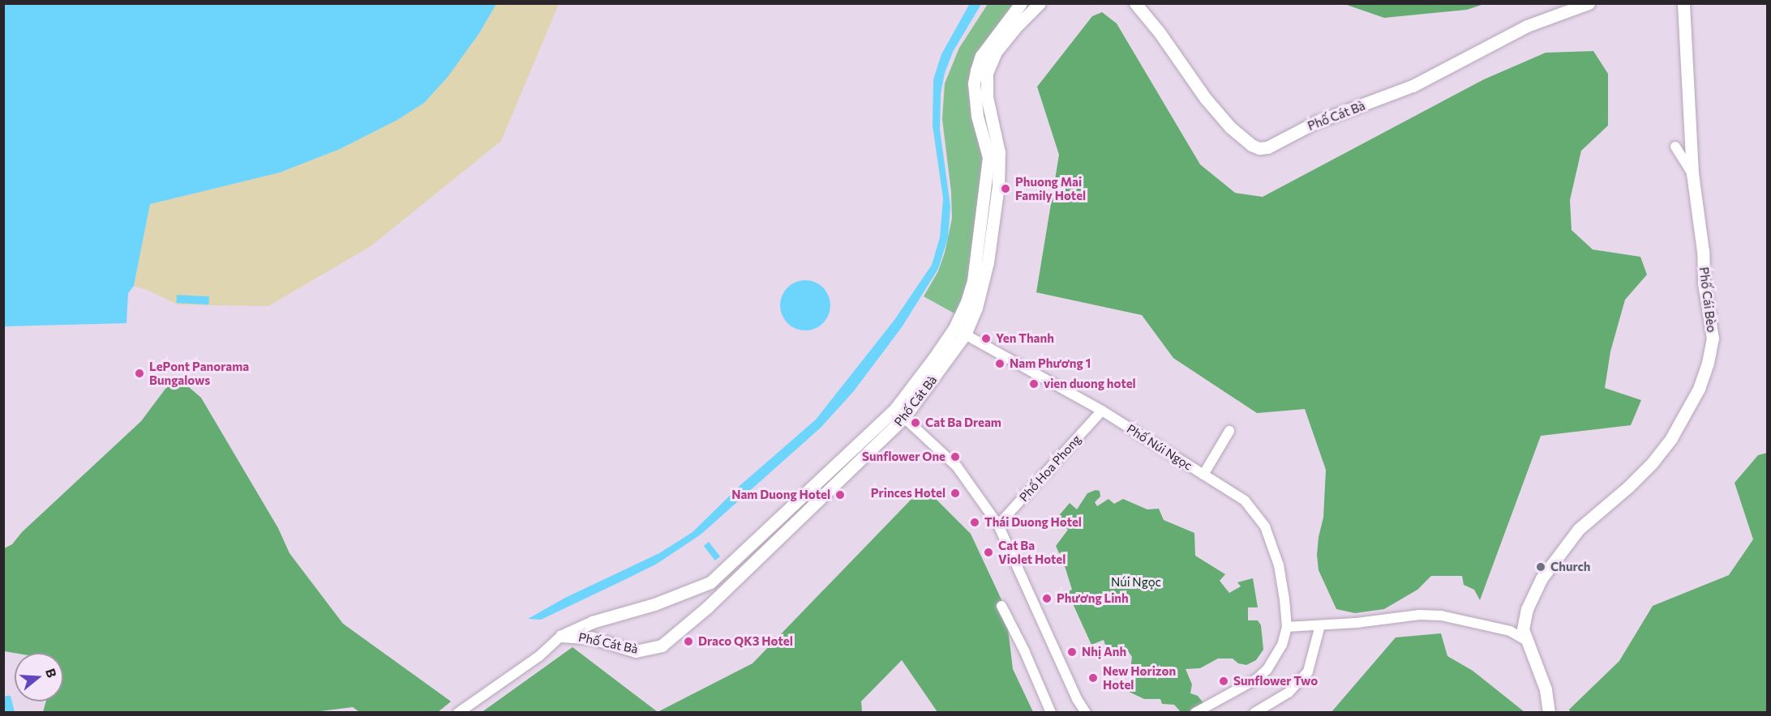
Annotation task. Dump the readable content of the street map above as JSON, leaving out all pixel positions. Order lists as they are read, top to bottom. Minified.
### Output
{"streets":{"main road":["Phố Cát Bà","Phố Cái Bèo"],"street":["Phố Núi Ngọc","Phố Hoa Phong"]},"crossings":[["Phố Cát Bà","Phố Núi Ngọc"],["Phố Núi Ngọc","Phố Hoa Phong"]],"parks":["Núi Ngọc"],"places":["Phuong Mai Family Hotel","Yen Thanh","Nam Phương 1","LePont Panorama Bungalows","vien duong hotel","Cat Ba Dream","Sunflower One","Princes Hotel","Nam Duong Hotel","Thái Duong Hotel","Cat Ba Violet Hotel","Church","Phương Linh","Draco QK3 Hotel","Nhị Anh","New Horizon Hotel","Sunflower Two"],"north":"right"}
